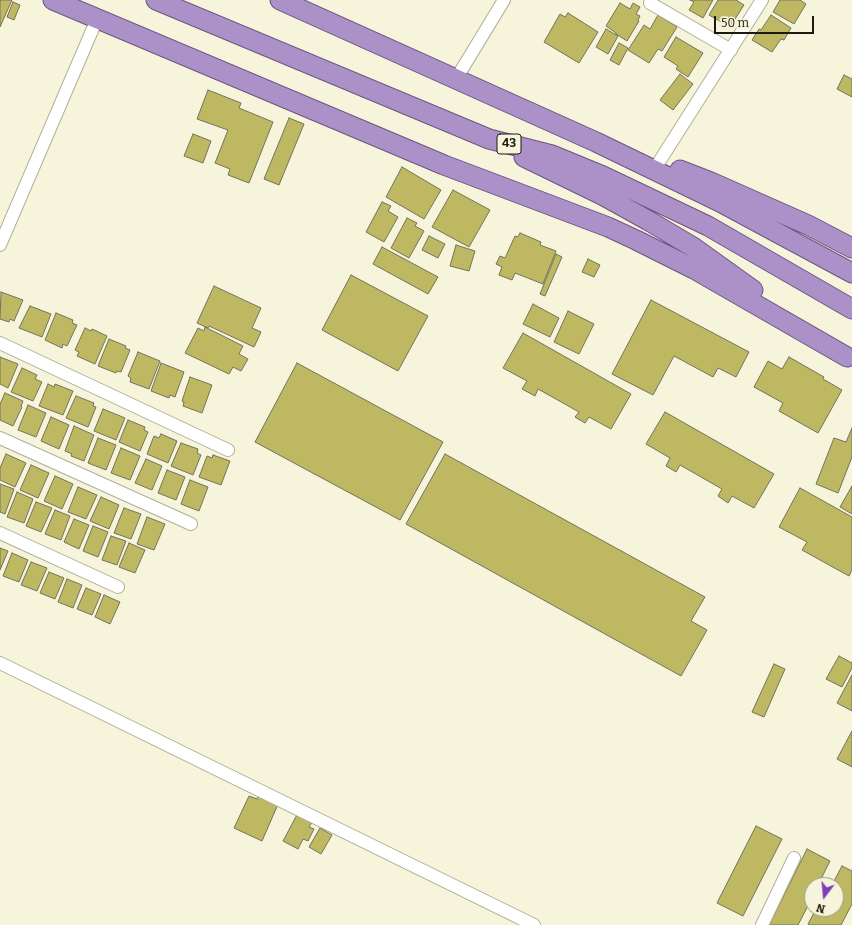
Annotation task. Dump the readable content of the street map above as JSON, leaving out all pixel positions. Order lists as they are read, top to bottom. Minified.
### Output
{"streets":{"highway":["43"]},"scale_bar":"50 m","north":"bottom"}
